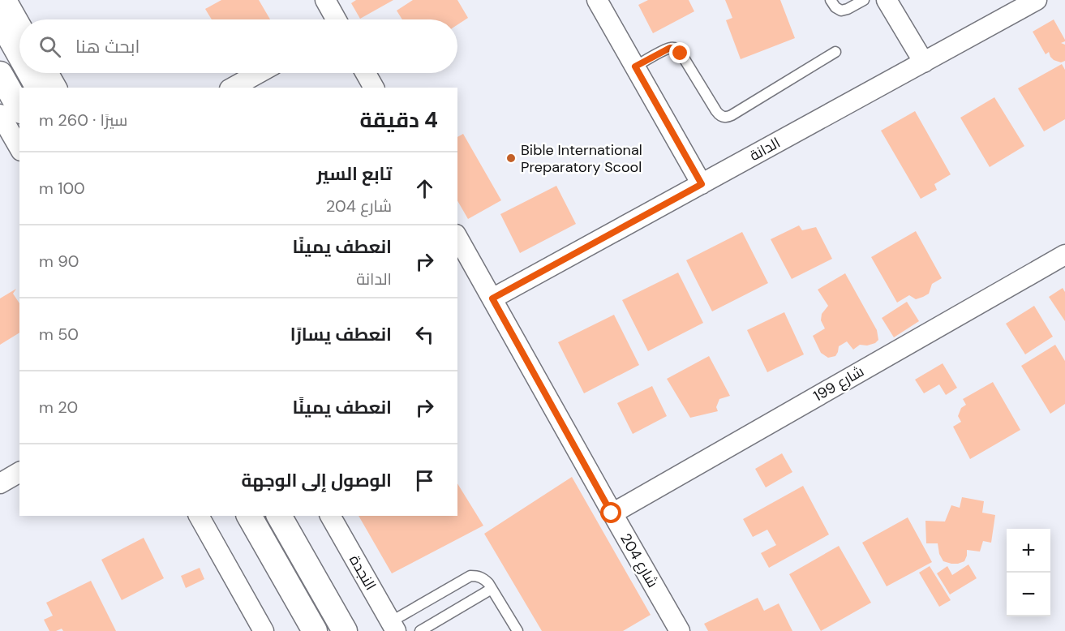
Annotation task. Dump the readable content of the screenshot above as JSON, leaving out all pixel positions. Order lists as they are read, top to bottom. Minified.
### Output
{"streets":{"street":["الدانة","شارع 199","شارع 204","النجدة"]},"crossings":[["الدانة","شارع 204"],["شارع 199","شارع 204"]],"places":["Bible International Preparatory Scool"],"page":{"search":"ابحث هنا","heading":["4 دقيقة","سيرًا · 260 m"],"list":[["تابع السير","شارع 204","100 m"],["انعطف يمينًا","الدانة","90 m"],["انعطف يسارًا","50 m"],["انعطف يمينًا","20 m"],"الوصول إلى الوجهة"],"map_buttons":["+","−"]}}
